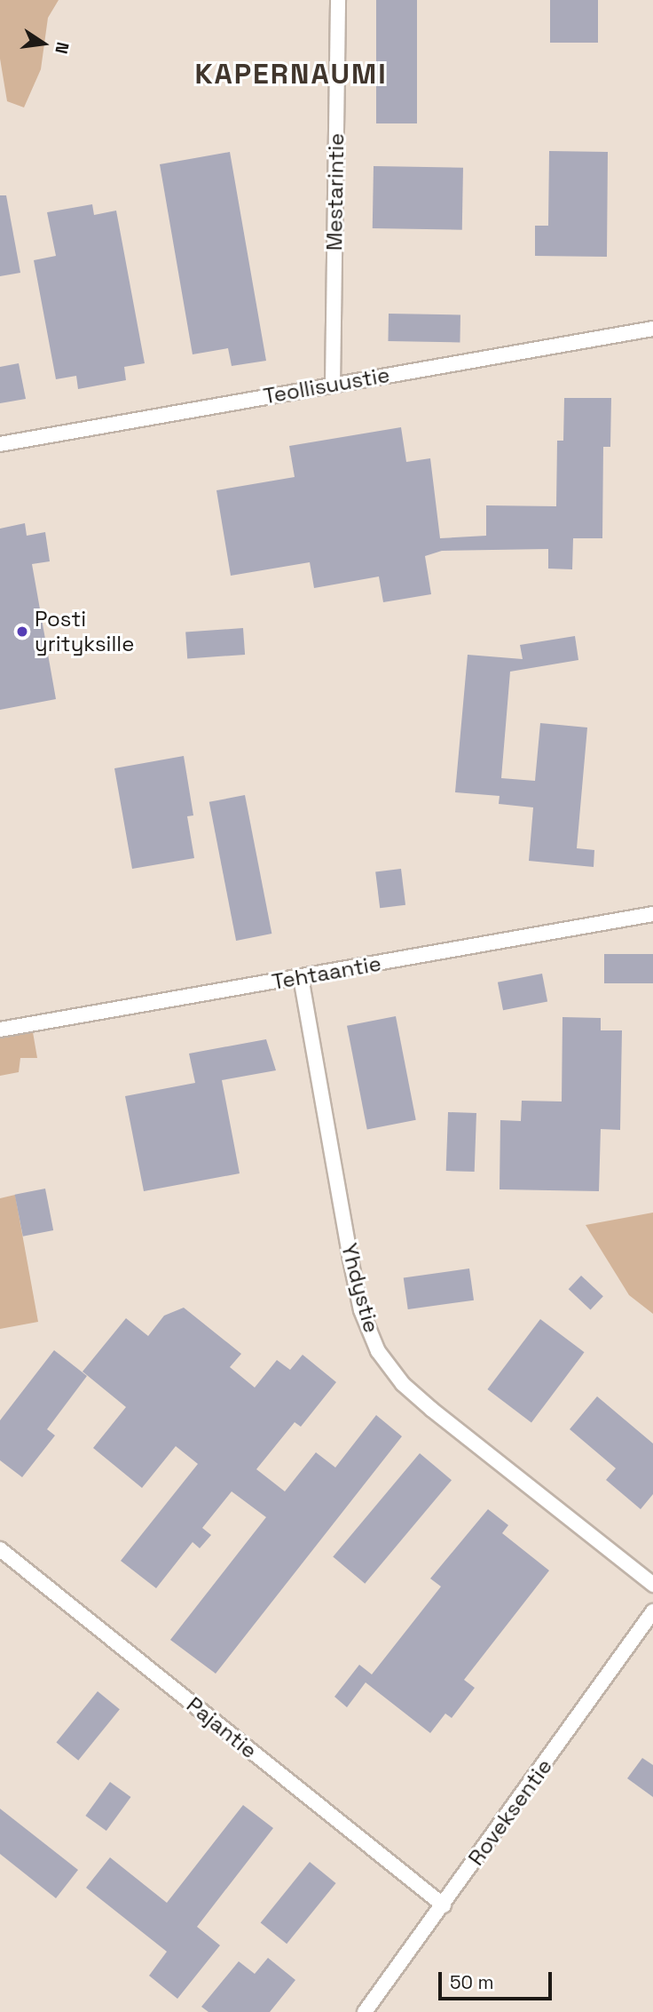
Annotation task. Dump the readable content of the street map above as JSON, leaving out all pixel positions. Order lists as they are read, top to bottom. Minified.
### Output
{"streets":{"street":["Mestarintie","Teollisuustie","Tehtaantie","Yhdystie","Pajantie","Roveksentie"]},"crossings":[["Mestarintie","Teollisuustie"],["Tehtaantie","Yhdystie"],["Pajantie","Roveksentie"]],"districts":["KAPERNAUMI"],"places":["Posti yrityksille"],"scale_bar":"50 m","north":"right"}
